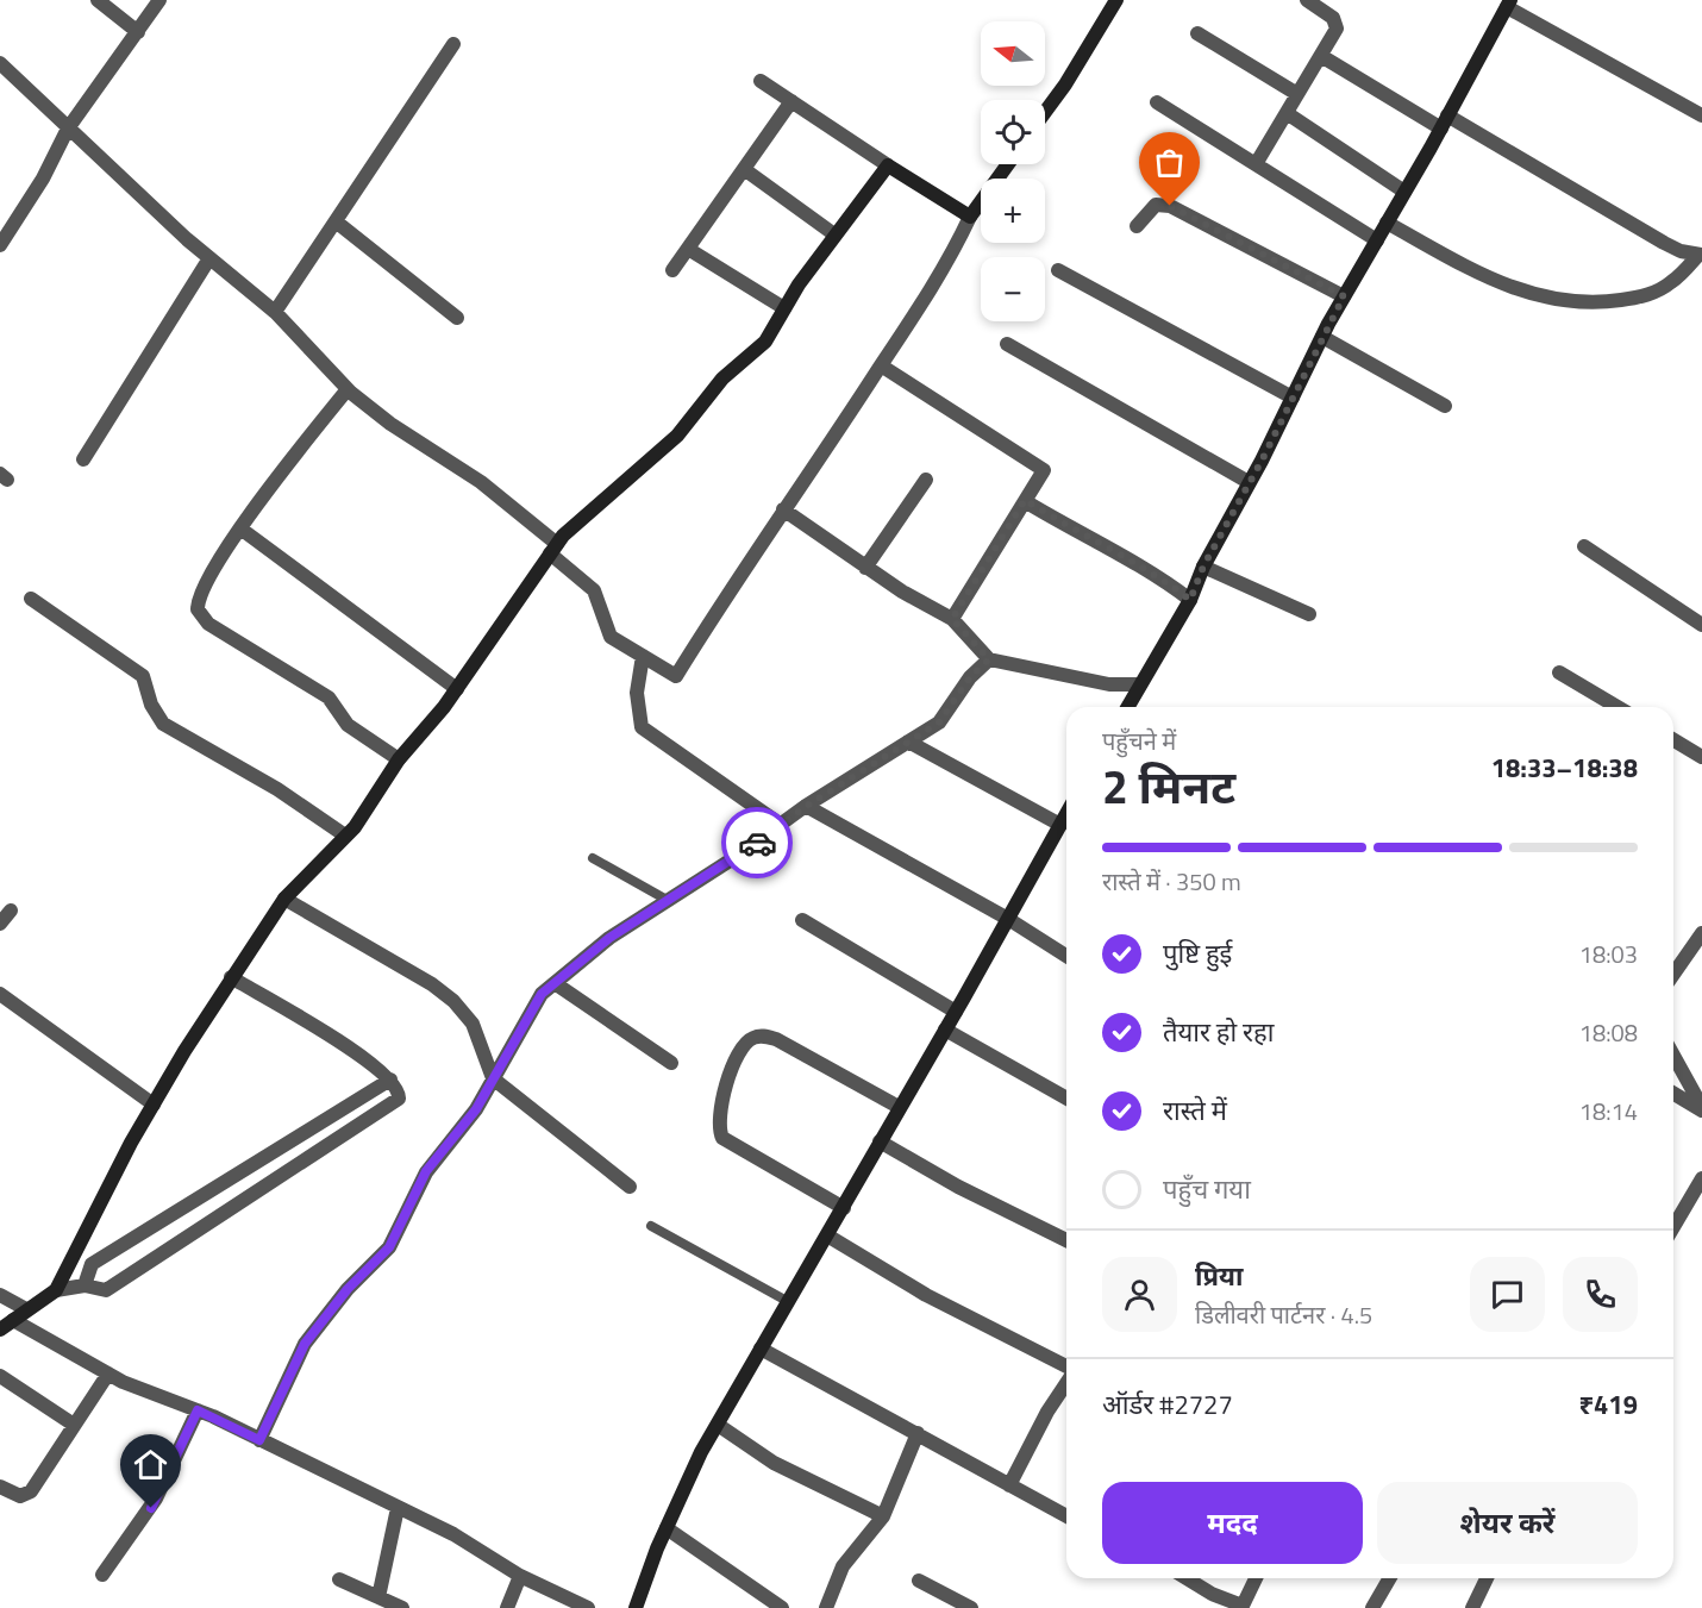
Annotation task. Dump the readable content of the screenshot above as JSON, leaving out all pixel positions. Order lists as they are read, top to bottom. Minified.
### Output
{"north":"left","page":{"map_buttons":["+","−"],"heading":["2 मिनट","पहुँचने में","18:33–18:38"],"panel":["प्रिया","डिलीवरी पार्टनर · 4.5","ऑर्डर #2727","₹419"],"bar":"रास्ते में · 350 m","list":[["पुष्टि हुई","18:03"],["तैयार हो रहा","18:08"],["रास्ते में","18:14"],"पहुँच गया"],"buttons":["मदद","शेयर करें"]}}
